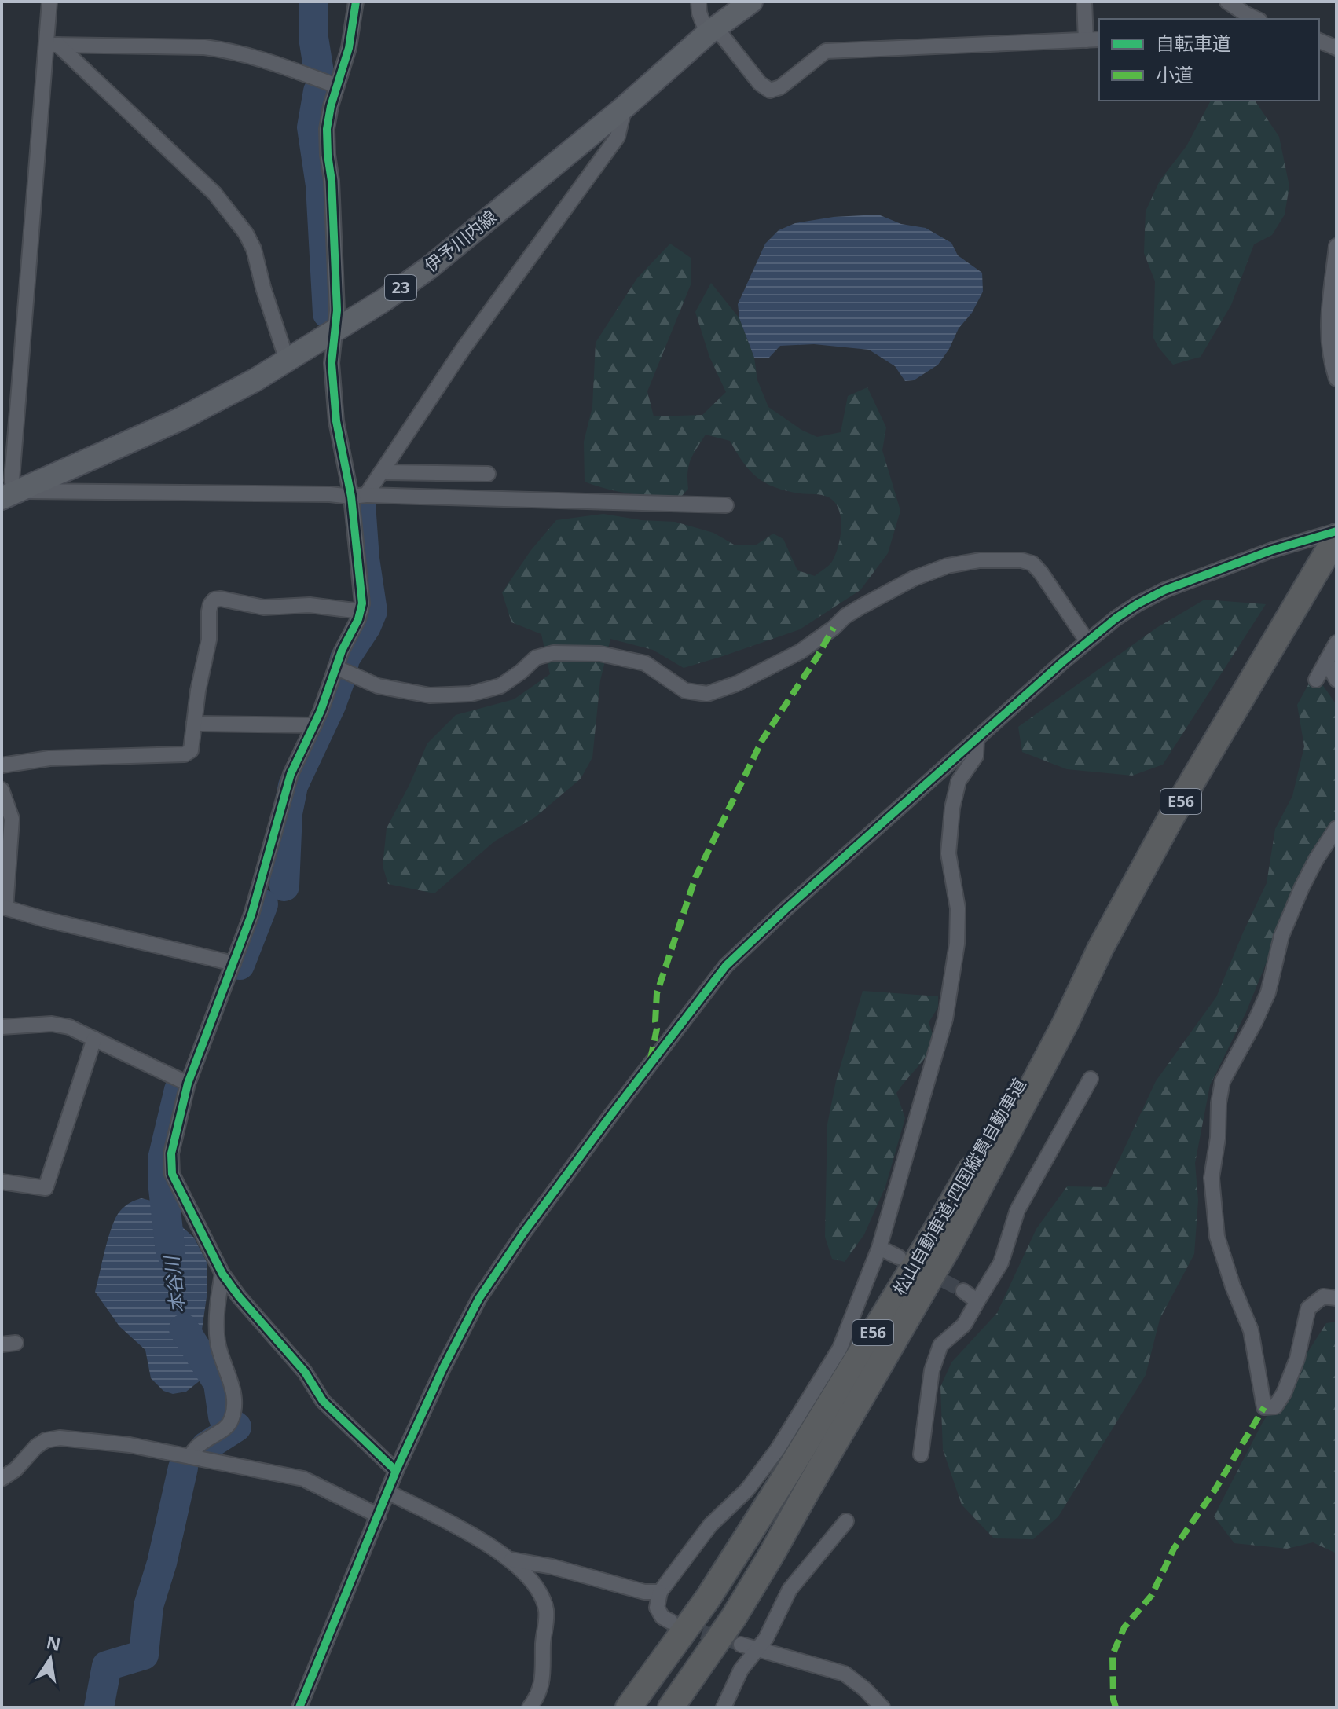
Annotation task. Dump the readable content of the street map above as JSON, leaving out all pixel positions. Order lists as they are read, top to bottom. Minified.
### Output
{"streets":{"highway":["E56","松山自動車道;四国縦貫自動車道"],"main road":["伊予川内線","23"]},"water":["本谷川"],"legend":["自転車道","小道"],"north":"top"}
